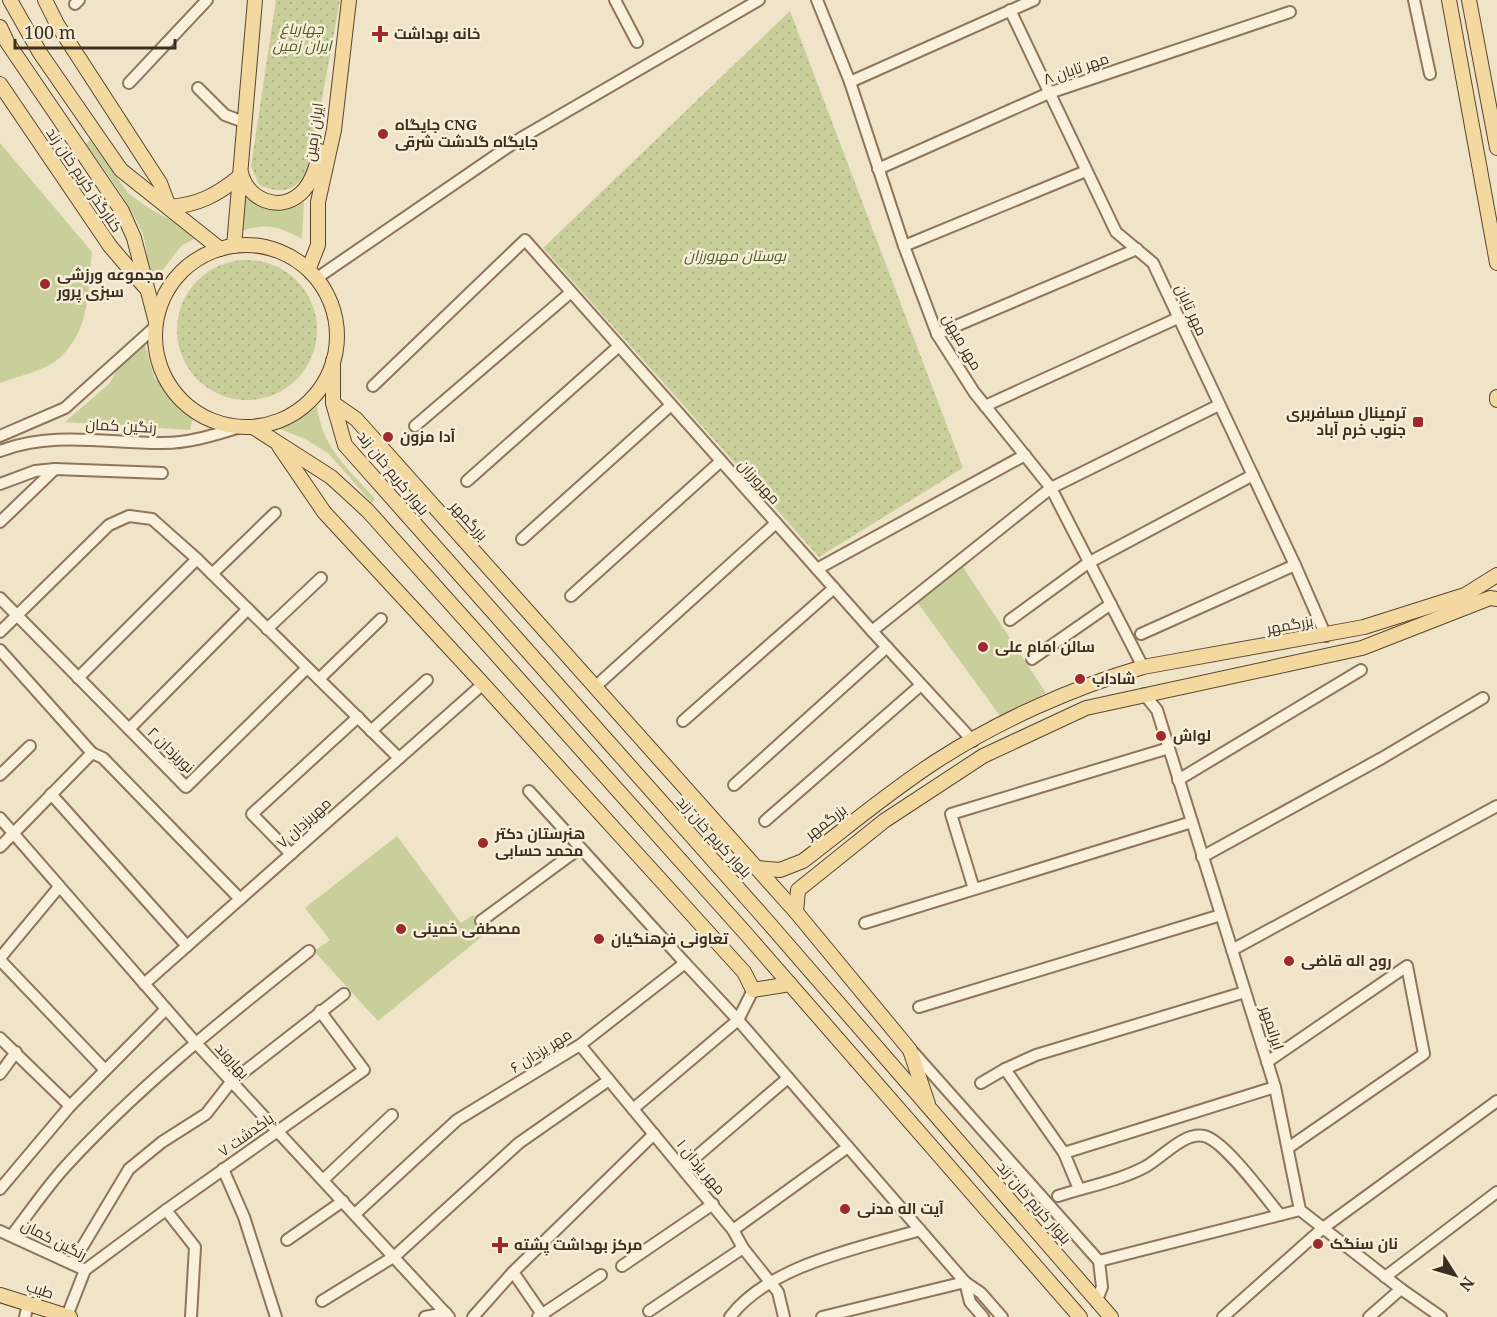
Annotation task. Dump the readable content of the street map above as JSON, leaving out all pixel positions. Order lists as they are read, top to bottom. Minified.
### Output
{"streets":{"main road":["ایران زمین","کنارگذر کریم خان زند","بلوار کریم خان زند","بزرگمهر","طیب"],"street":["مهر تابان ۸","مهر تابان","مهر میهن","رنگین کمان","مهرورزان","نوریزدان ۲","مهریزدان ۷","ایرانمهر","مهر یزدان ۶","بهاروند","پاکدشت ۷","مهر یزدان ۱"]},"crossings":[["مهر تابان ۸","مهر تابان"],["مهر تابان ۸","مهر میهن"],["ایران زمین","رنگین کمان"],["ایران زمین","بلوار کریم خان زند"],["مهر تابان","بزرگمهر"],["مهر میهن","بزرگمهر"],["رنگین کمان","بلوار کریم خان زند"],["رنگین کمان","پاکدشت ۷"],["رنگین کمان","طیب"],["بلوار کریم خان زند","بزرگمهر"],["مهرورزان","بزرگمهر"],["مهریزدان ۷","بهاروند"],["مهر یزدان ۶","بهاروند"],["مهر یزدان ۶","مهر یزدان ۱"],["بهاروند","پاکدشت ۷"]],"parks":["چهارباغ ایران زمین","بوستان مهرورزان"],"places":{"health":["خانه بهداشت","مرکز بهداشت پشته"],"other":["جایگاه CNG جایگاه گلدشت شرقی","مجموعه ورزشی سبزی پرور","آدا مزون","سالن امام علی","شاداب","لواش","هنرستان دکتر محمد حسابی","مصطفی خمینی","تعاونی فرهنگیان","روح اله قاضی","آیت اله مدنی","نان سنگک"],"transit":["ترمینال مسافربری جنوب خرم آباد"]},"scale_bar":"100 m","north":"bottom right"}
